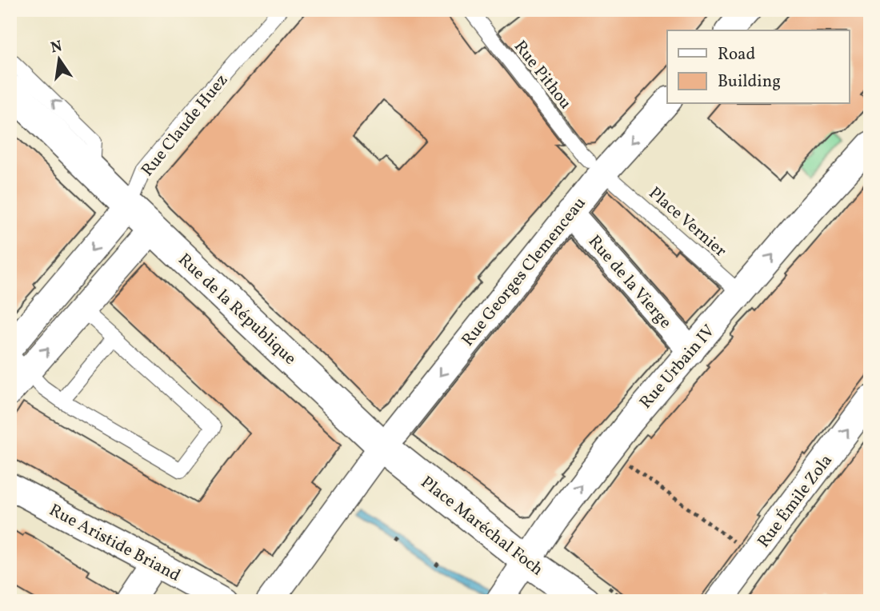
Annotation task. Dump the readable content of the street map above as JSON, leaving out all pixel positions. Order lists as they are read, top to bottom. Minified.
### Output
{"streets":{"street":["Rue Claude Huez","Rue Georges Clemenceau","Rue de la Vierge","Rue de la République","Rue Urbain IV","Rue Émile Zola","Place Maréchal Foch","Rue Aristide Briand"],"lane":["Rue Pithou","Place Vernier"]},"crossings":[["Rue Claude Huez","Rue de la République"],["Place Vernier","Rue Urbain IV"],["Rue Georges Clemenceau","Rue de la Vierge"],["Rue Georges Clemenceau","Rue de la République"],["Rue Georges Clemenceau","Place Maréchal Foch"],["Rue de la Vierge","Rue Urbain IV"],["Rue de la République","Place Maréchal Foch"],["Rue Urbain IV","Place Maréchal Foch"]],"one_way":["Rue Georges Clemenceau","Rue Urbain IV","Rue Émile Zola"],"legend":["Road","Building"],"north":"top"}
